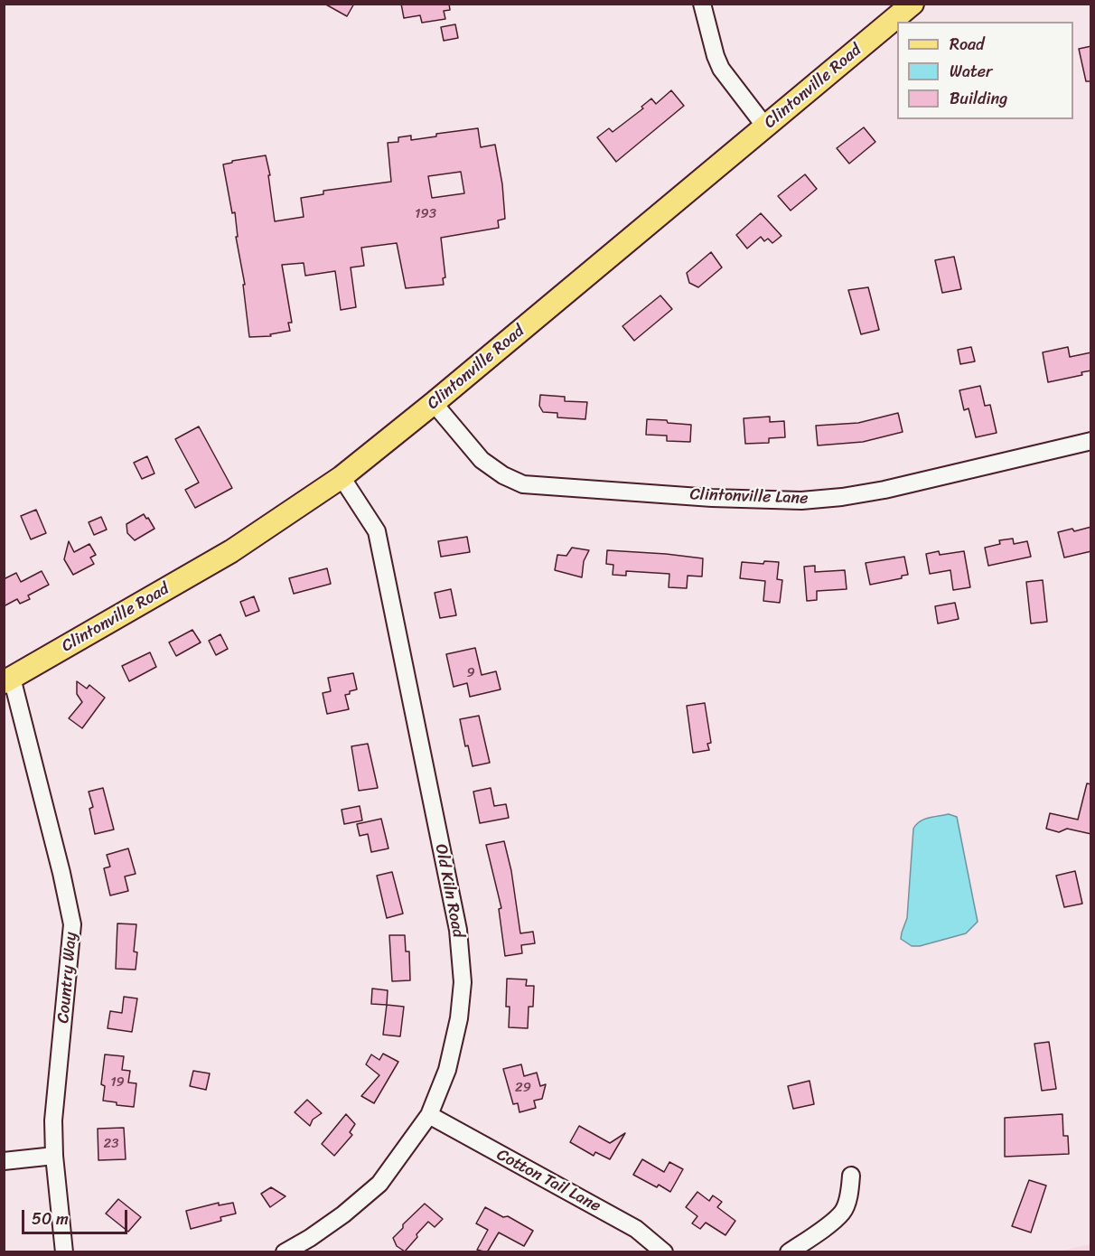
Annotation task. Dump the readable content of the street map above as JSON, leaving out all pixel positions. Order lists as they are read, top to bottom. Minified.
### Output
{"streets":{"main road":["Clintonville Road"],"street":["Clintonville Lane","Old Kiln Road","Country Way","Cotton Tail Lane"]},"crossings":[["Clintonville Road","Clintonville Lane"],["Clintonville Road","Old Kiln Road"],["Clintonville Road","Country Way"],["Old Kiln Road","Cotton Tail Lane"]],"house_numbers":["193","9","19","29","23"],"legend":["Road","Water","Building"],"scale_bar":"50 m"}
